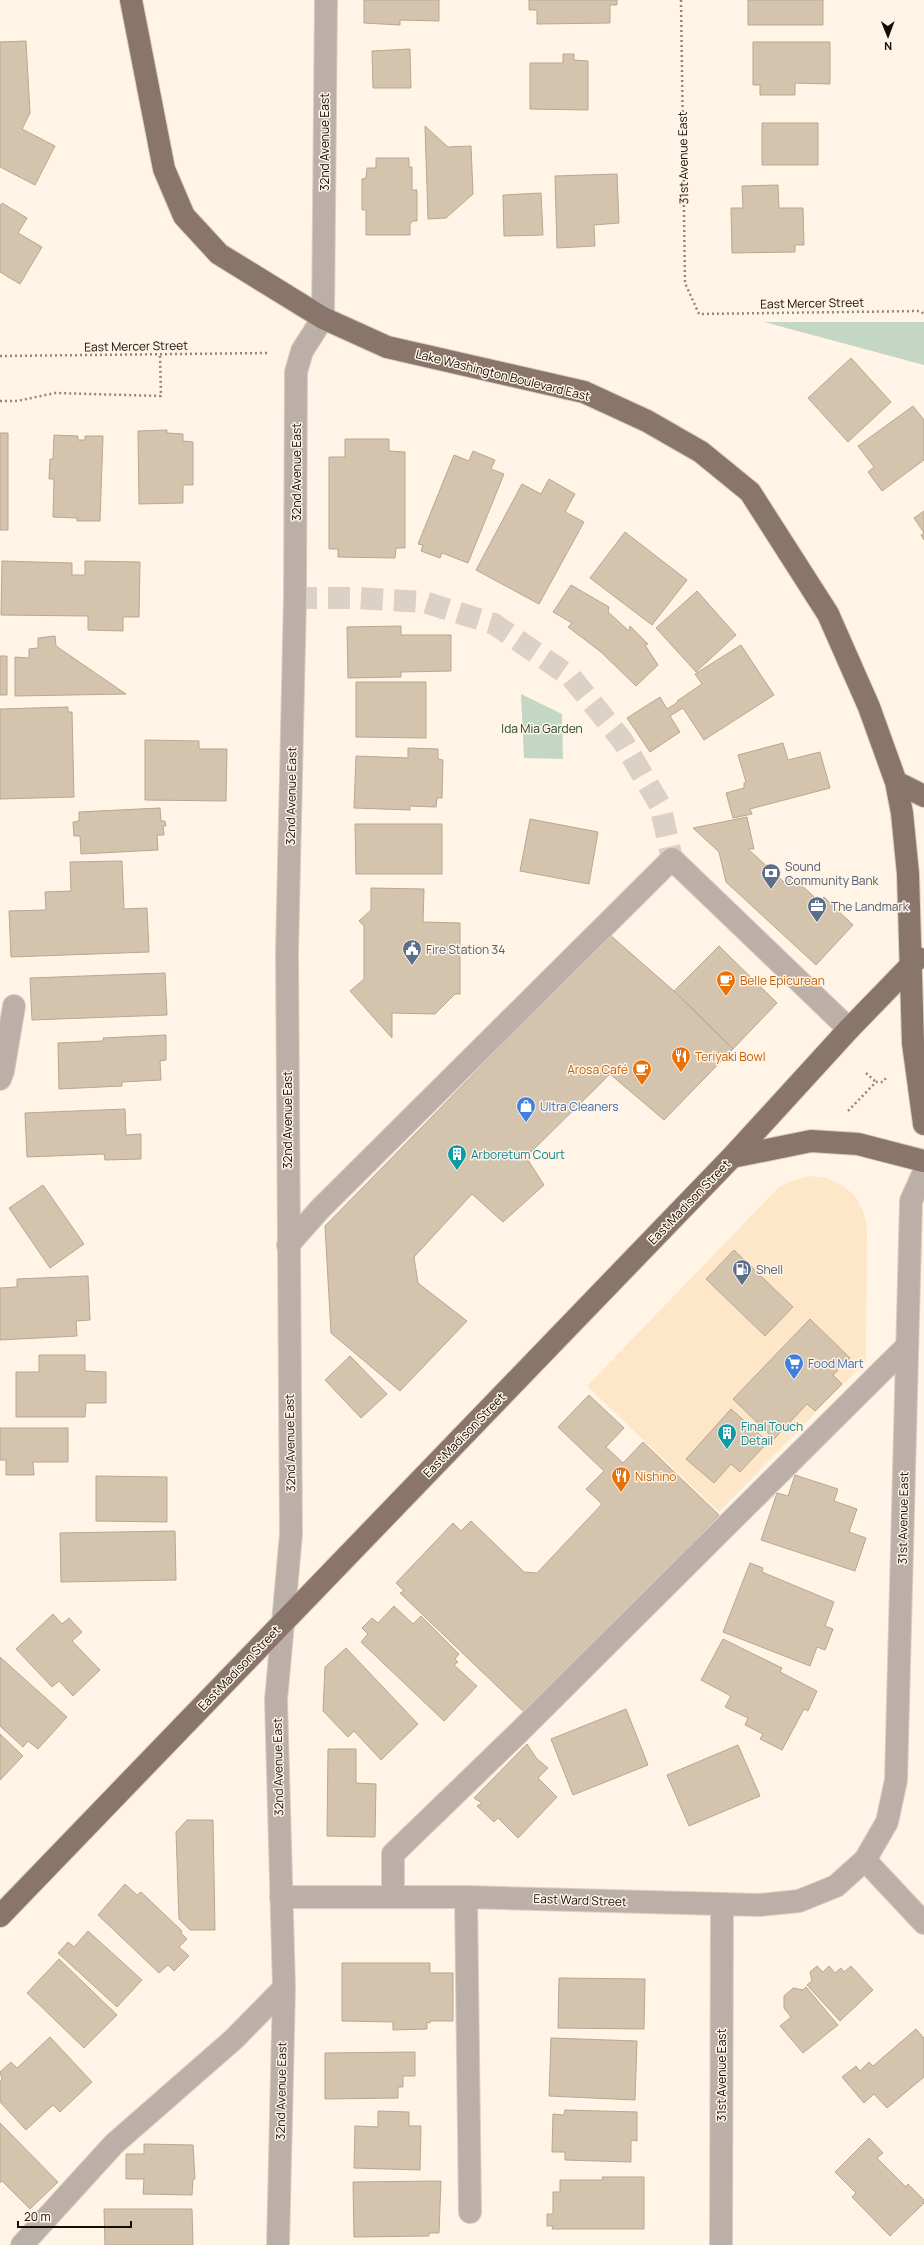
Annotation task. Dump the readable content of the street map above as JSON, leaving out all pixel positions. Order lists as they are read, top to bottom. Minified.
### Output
{"streets":{"main road":["Lake Washington Boulevard East","East Madison Street"],"street":["32nd Avenue East","31st Avenue East","East Ward Street"],"path":["East Mercer Street"]},"crossings":[["32nd Avenue East","Lake Washington Boulevard East"],["32nd Avenue East","East Madison Street"],["32nd Avenue East","East Ward Street"],["31st Avenue East","East Mercer Street"],["31st Avenue East","East Ward Street"],["Lake Washington Boulevard East","East Madison Street"]],"parks":["Ida Mia Garden"],"places":{"bank":["Sound Community Bank"],"office":["The Landmark"],"public building":["Fire Station 34"],"cafe":["Belle Epicurean","Arosa Café"],"restaurant":["Teriyaki Bowl","Nishino"],"shop":["Ultra Cleaners"],"building":["Arboretum Court","Final Touch Detail"],"fuel station":["Shell"],"supermarket":["Food Mart"]},"scale_bar":"20 m","north":"bottom"}
